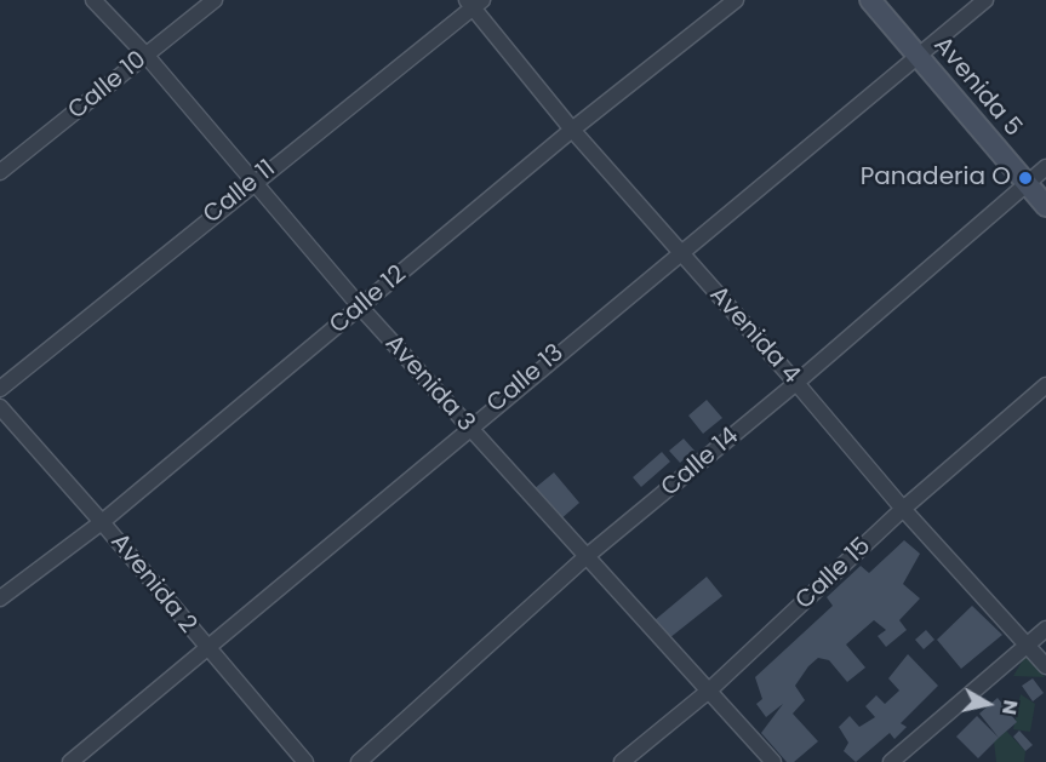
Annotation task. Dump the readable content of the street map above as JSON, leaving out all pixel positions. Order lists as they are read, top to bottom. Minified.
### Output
{"streets":{"street":["Calle 10","Avenida 5","Calle 11","Calle 12","Avenida 4","Calle 13","Avenida 3","Calle 14","Calle 15","Avenida 2"]},"crossings":[["Calle 10","Avenida 3"],["Avenida 5","Calle 13"],["Avenida 5","Calle 14"],["Calle 11","Avenida 4"],["Calle 11","Avenida 3"],["Calle 12","Avenida 4"],["Calle 12","Avenida 3"],["Calle 12","Avenida 2"],["Avenida 4","Calle 13"],["Avenida 4","Calle 14"],["Avenida 4","Calle 15"],["Calle 13","Avenida 3"],["Calle 13","Avenida 2"],["Avenida 3","Calle 14"],["Avenida 3","Calle 15"]],"places":["Panaderia O"],"north":"right"}
